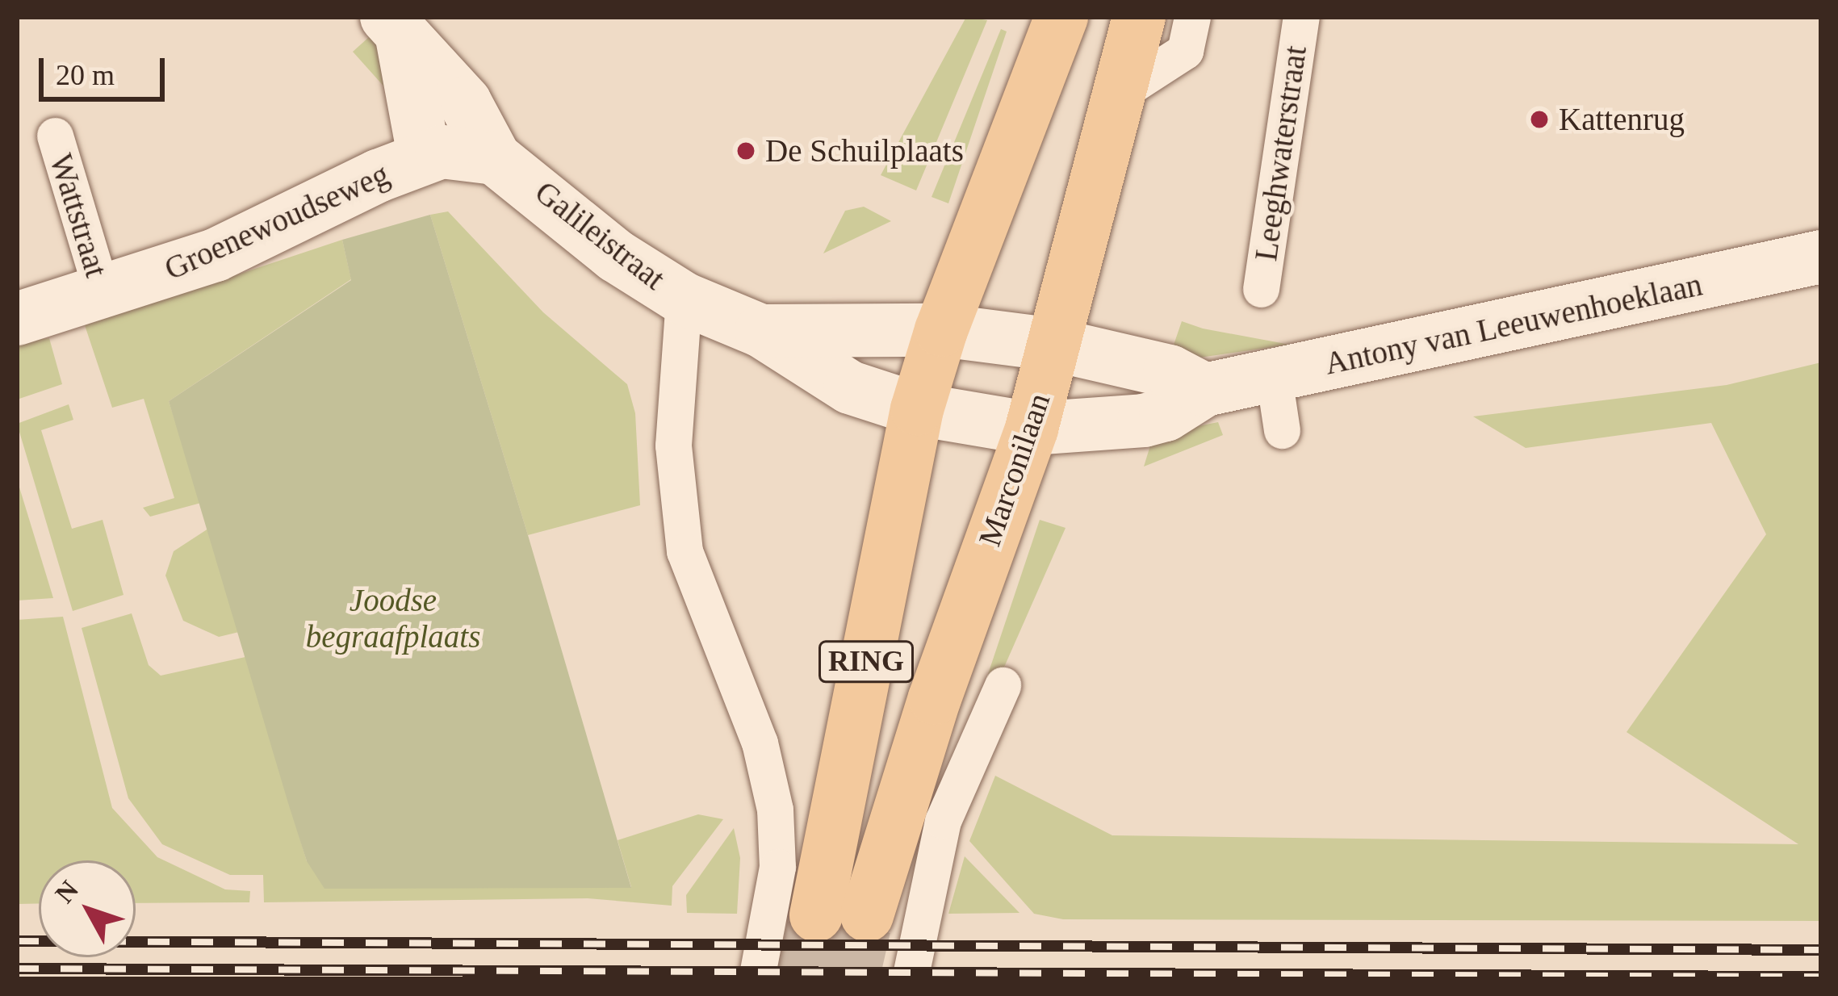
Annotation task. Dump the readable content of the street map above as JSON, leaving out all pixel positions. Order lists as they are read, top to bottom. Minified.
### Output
{"streets":{"main road":["Marconilaan","RING"],"street":["Leeghwaterstraat","Wattstraat","Groenewoudseweg","Galileistraat","Antony van Leeuwenhoeklaan"]},"crossings":[["Wattstraat","Groenewoudseweg"],["Groenewoudseweg","Galileistraat"],["Galileistraat","Antony van Leeuwenhoeklaan"],["Galileistraat","Marconilaan"],["Galileistraat","RING"],["Antony van Leeuwenhoeklaan","Marconilaan"]],"parks":["Joodse begraafplaats"],"places":["Kattenrug","De Schuilplaats"],"scale_bar":"20 m","north":"top left"}
